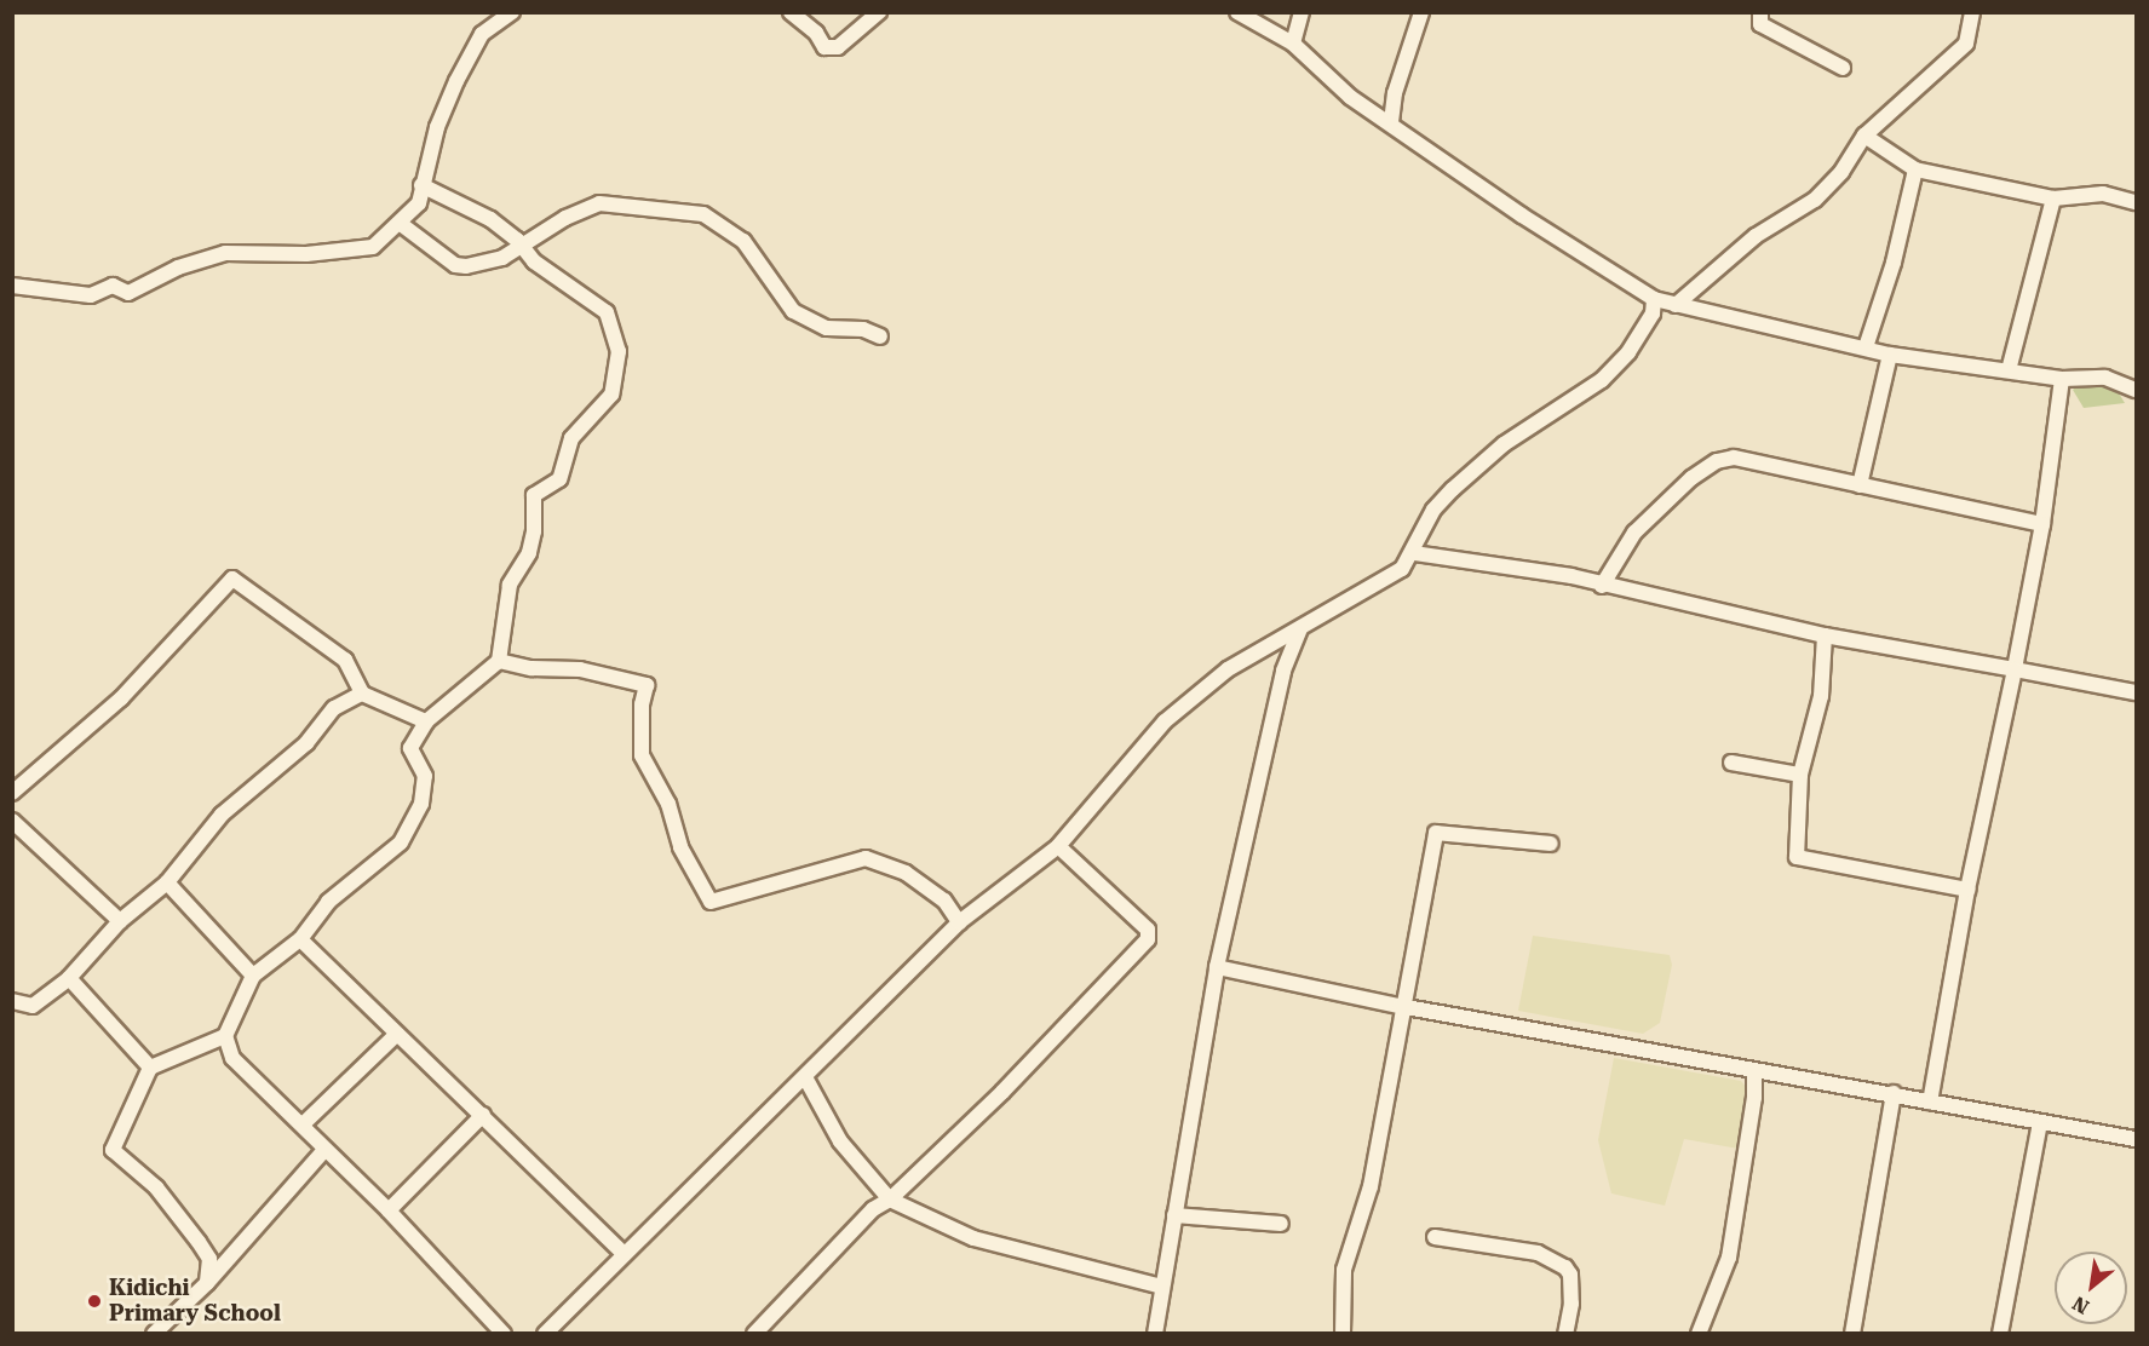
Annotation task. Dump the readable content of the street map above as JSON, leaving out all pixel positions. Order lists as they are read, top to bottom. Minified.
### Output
{"places":["Kidichi Primary School"],"north":"bottom left"}
